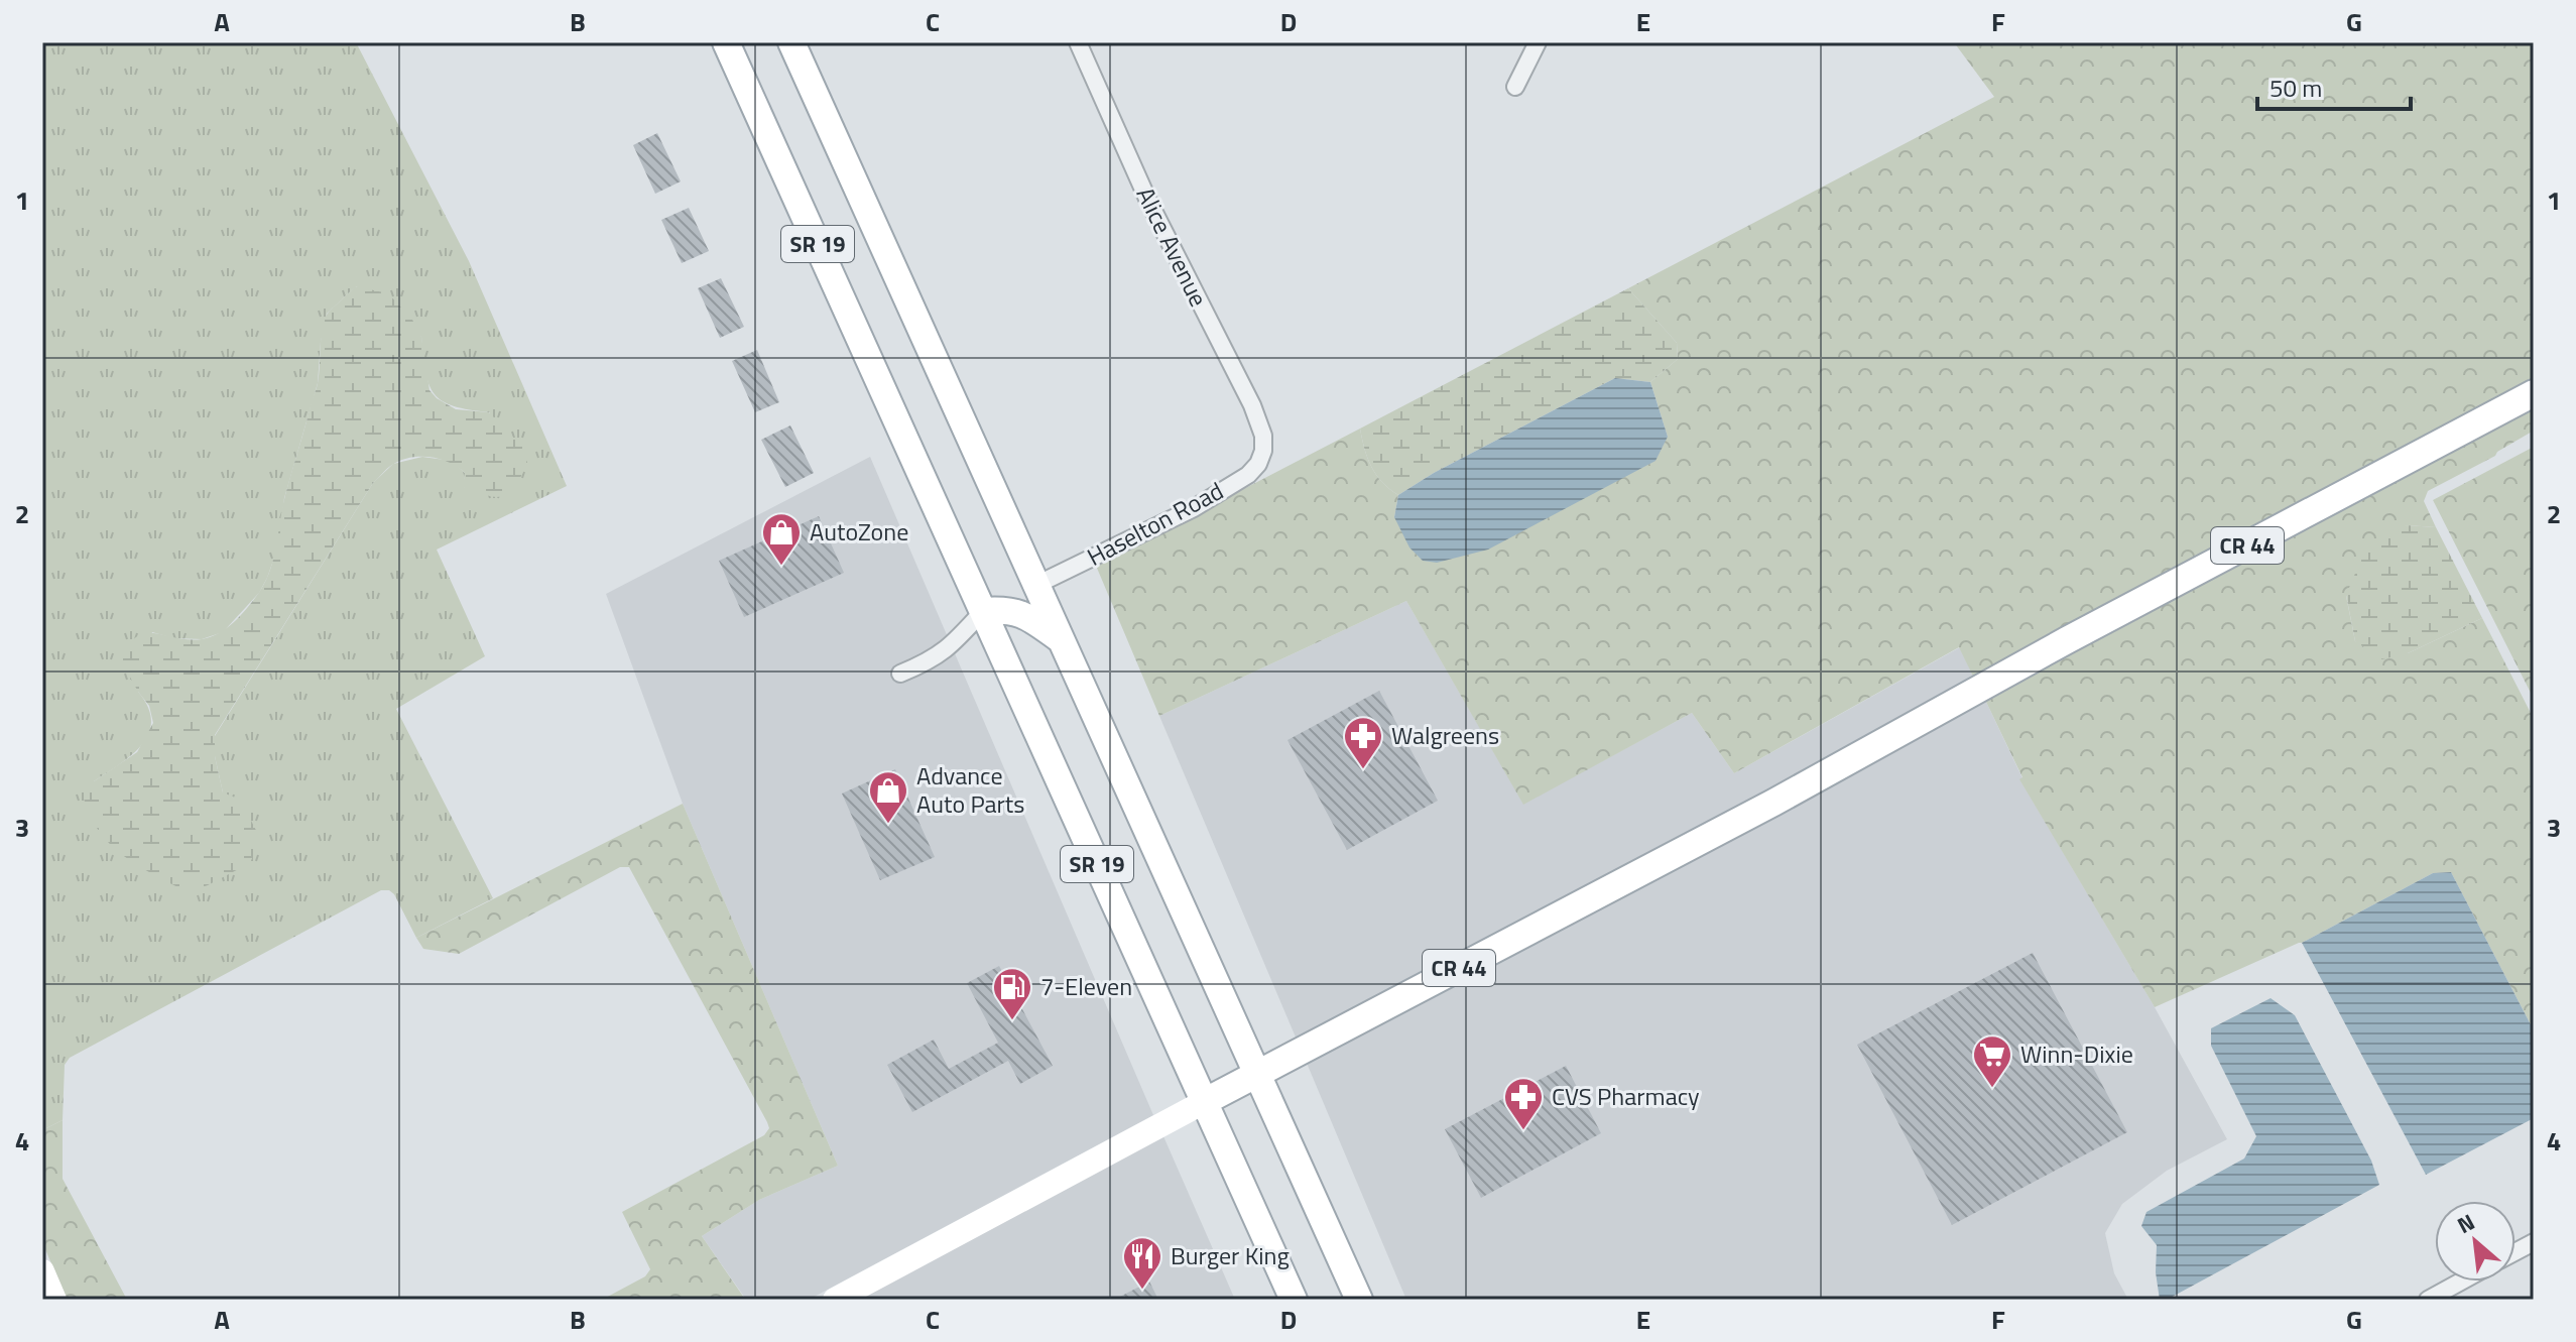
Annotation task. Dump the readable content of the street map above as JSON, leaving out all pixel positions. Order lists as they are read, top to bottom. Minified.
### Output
{"streets":{"main road":["SR 19","CR 44"],"street":["Alice Avenue","Haselton Road"]},"crossings":[["SR 19","Haselton Road"],["SR 19","CR 44"],["Alice Avenue","Haselton Road"]],"places":{"shop":["AutoZone","Advance Auto Parts"],"pharmacy":["Walgreens","CVS Pharmacy"],"fuel station":["7-Eleven"],"supermarket":["Winn-Dixie"],"restaurant":["Burger King"]},"scale_bar":"50 m","north":"top left","grid":{"columns":["A","B","C","D","E","F","G"],"rows":["1","2","3","4"]}}
